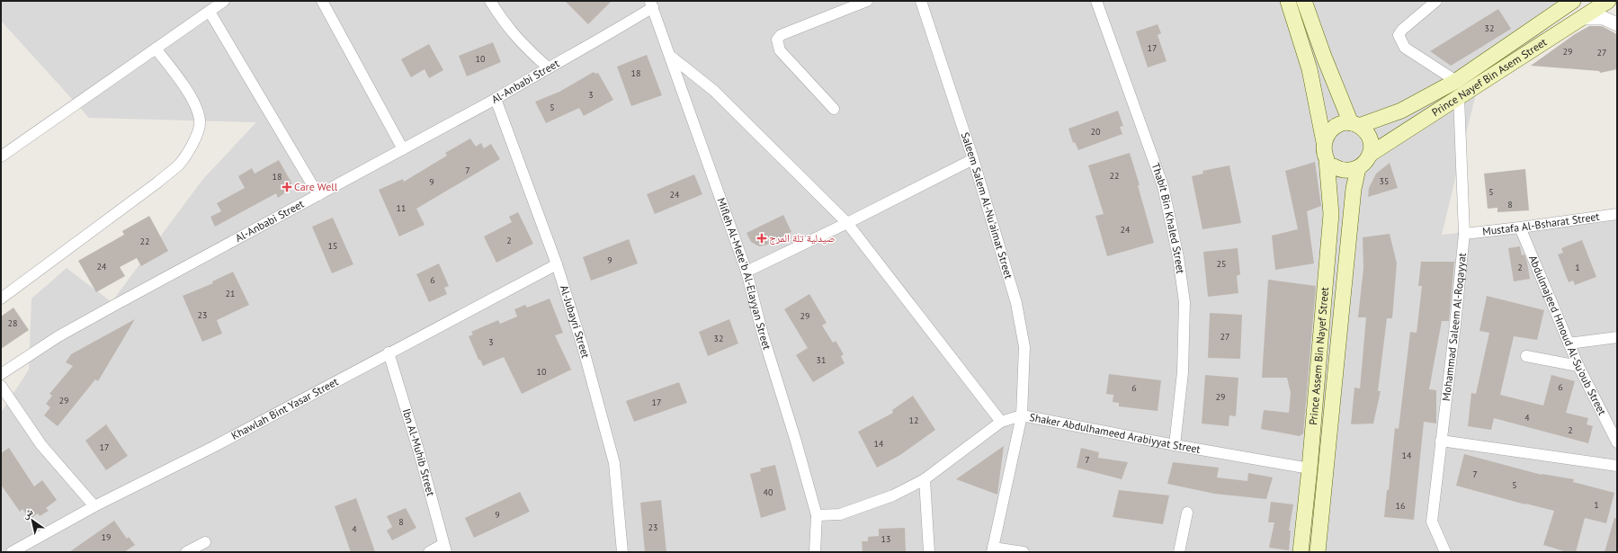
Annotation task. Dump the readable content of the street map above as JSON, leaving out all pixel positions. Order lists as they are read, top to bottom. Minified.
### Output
{"streets":{"main road":["Prince Nayef Bin Asem Street","Prince Assem Bin Nayef Street"],"street":["Al-Anbabi Street","Saleem Salem Al-Nu'aimat Street","Thabit Bin Khaled Street","Mustafa Al-Bsharat Street","Mifleh Al-Mete'b Al-Elayyan Street","Al-Jubayri Street","Mohammad Saleem Al-Roqayyat","Abdulmajeed Hmoud Al-Su'oub Street","Khawlah Bint Yasar Street","Shaker Abdulhameed Arabiyyat Street","Ibn Al-Muhib Street"]},"crossings":[["Prince Nayef Bin Asem Street","Mohammad Saleem Al-Roqayyat"],["Prince Nayef Bin Asem Street","Prince Assem Bin Nayef Street"],["Al-Anbabi Street","Mifleh Al-Mete'b Al-Elayyan Street"],["Al-Anbabi Street","Al-Jubayri Street"],["Saleem Salem Al-Nu'aimat Street","Shaker Abdulhameed Arabiyyat Street"],["Thabit Bin Khaled Street","Shaker Abdulhameed Arabiyyat Street"],["Mustafa Al-Bsharat Street","Mohammad Saleem Al-Roqayyat"],["Mustafa Al-Bsharat Street","Abdulmajeed Hmoud Al-Su'oub Street"],["Mifleh Al-Mete'b Al-Elayyan Street","Shaker Abdulhameed Arabiyyat Street"],["Al-Jubayri Street","Khawlah Bint Yasar Street"],["Prince Assem Bin Nayef Street","Shaker Abdulhameed Arabiyyat Street"],["Khawlah Bint Yasar Street","Ibn Al-Muhib Street"]],"places":{"health":["Care Well","صيدلية تلة المرج"]},"house_numbers":["32","17","29","27","10","18","3","5","20","7","22","18","35","9","5","24","8","11","24","2","22","15","9","25","24","2","1","6","21","23","29","28","27","32","3","31","10","6","6","29","29","17","4","12","2","14","17","14","7","7","5","40","1","16","9","8","23","4","19","13"],"north":"top left"}
